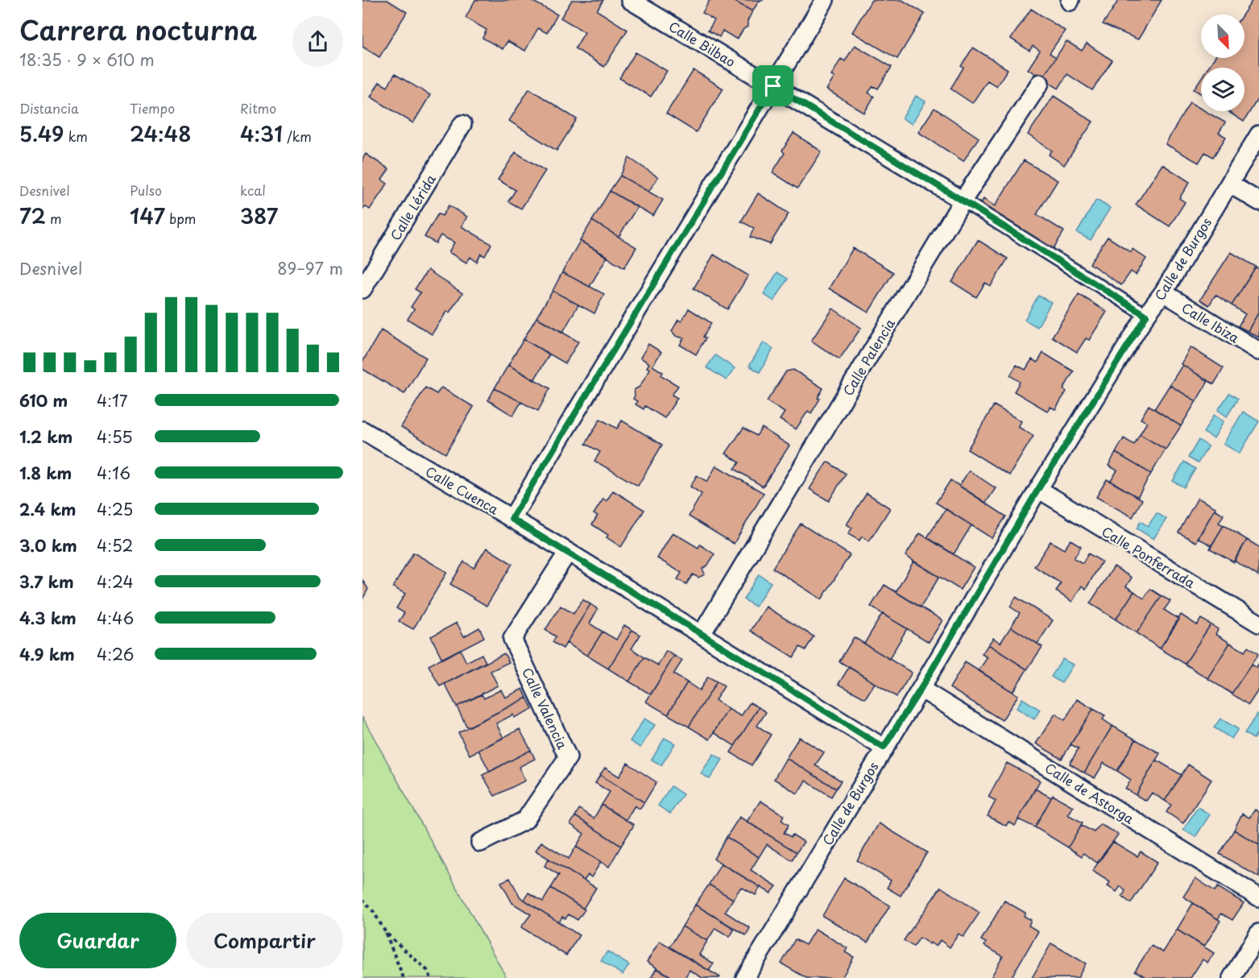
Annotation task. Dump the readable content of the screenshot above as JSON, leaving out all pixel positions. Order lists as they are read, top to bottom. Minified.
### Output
{"streets":{"street":["Calle Bilbao","Calle Lérida","Calle de Burgos","Calle Ibiza","Calle Palencia","Calle Cuenca","Calle Ponferrada","Calle Valencia","Calle de Astorga"]},"crossings":[["Calle Bilbao","Calle de Burgos"],["Calle Bilbao","Calle Palencia"],["Calle de Burgos","Calle Ibiza"],["Calle de Burgos","Calle Cuenca"],["Calle de Burgos","Calle Ponferrada"],["Calle de Burgos","Calle de Astorga"],["Calle Palencia","Calle Cuenca"],["Calle Cuenca","Calle Valencia"]],"north":"bottom right","page":{"heading":["Carrera nocturna","18:35 · 9 × 610 m"],"stats":[["Distancia","5.49 km"],["Tiempo","24:48"],["Ritmo","4:31 /km"],["Desnivel","72 m"],["Pulso","147 bpm"],["kcal","387"]],"chart":["Desnivel","89–97 m"],"list":[{"name":"610 m","note":"4:17"},{"name":"1.2 km","note":"4:55"},{"name":"1.8 km","note":"4:16"},{"name":"2.4 km","note":"4:25"},{"name":"3.0 km","note":"4:52"},{"name":"3.7 km","note":"4:24"},{"name":"4.3 km","note":"4:46"},{"name":"4.9 km","note":"4:26"}],"buttons":["Guardar","Compartir"]}}
